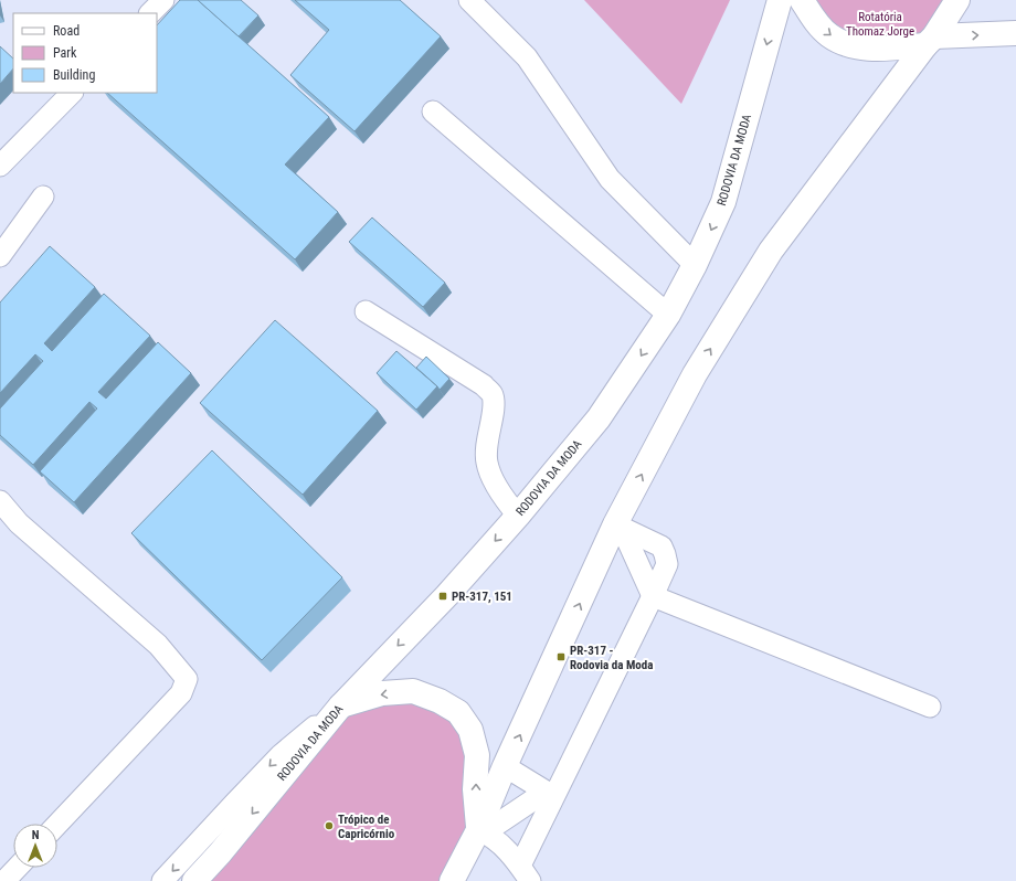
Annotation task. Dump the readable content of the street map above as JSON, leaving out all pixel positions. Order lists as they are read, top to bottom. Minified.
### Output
{"streets":{"highway":["RODOVIA DA MODA"]},"parks":["Rotatória Thomaz Jorge"],"places":{"transit":["PR-317, 151","PR-317 - Rodovia da Moda"],"other":["Trópico de Capricórnio"]},"legend":["Road","Park","Building"],"north":"top"}
